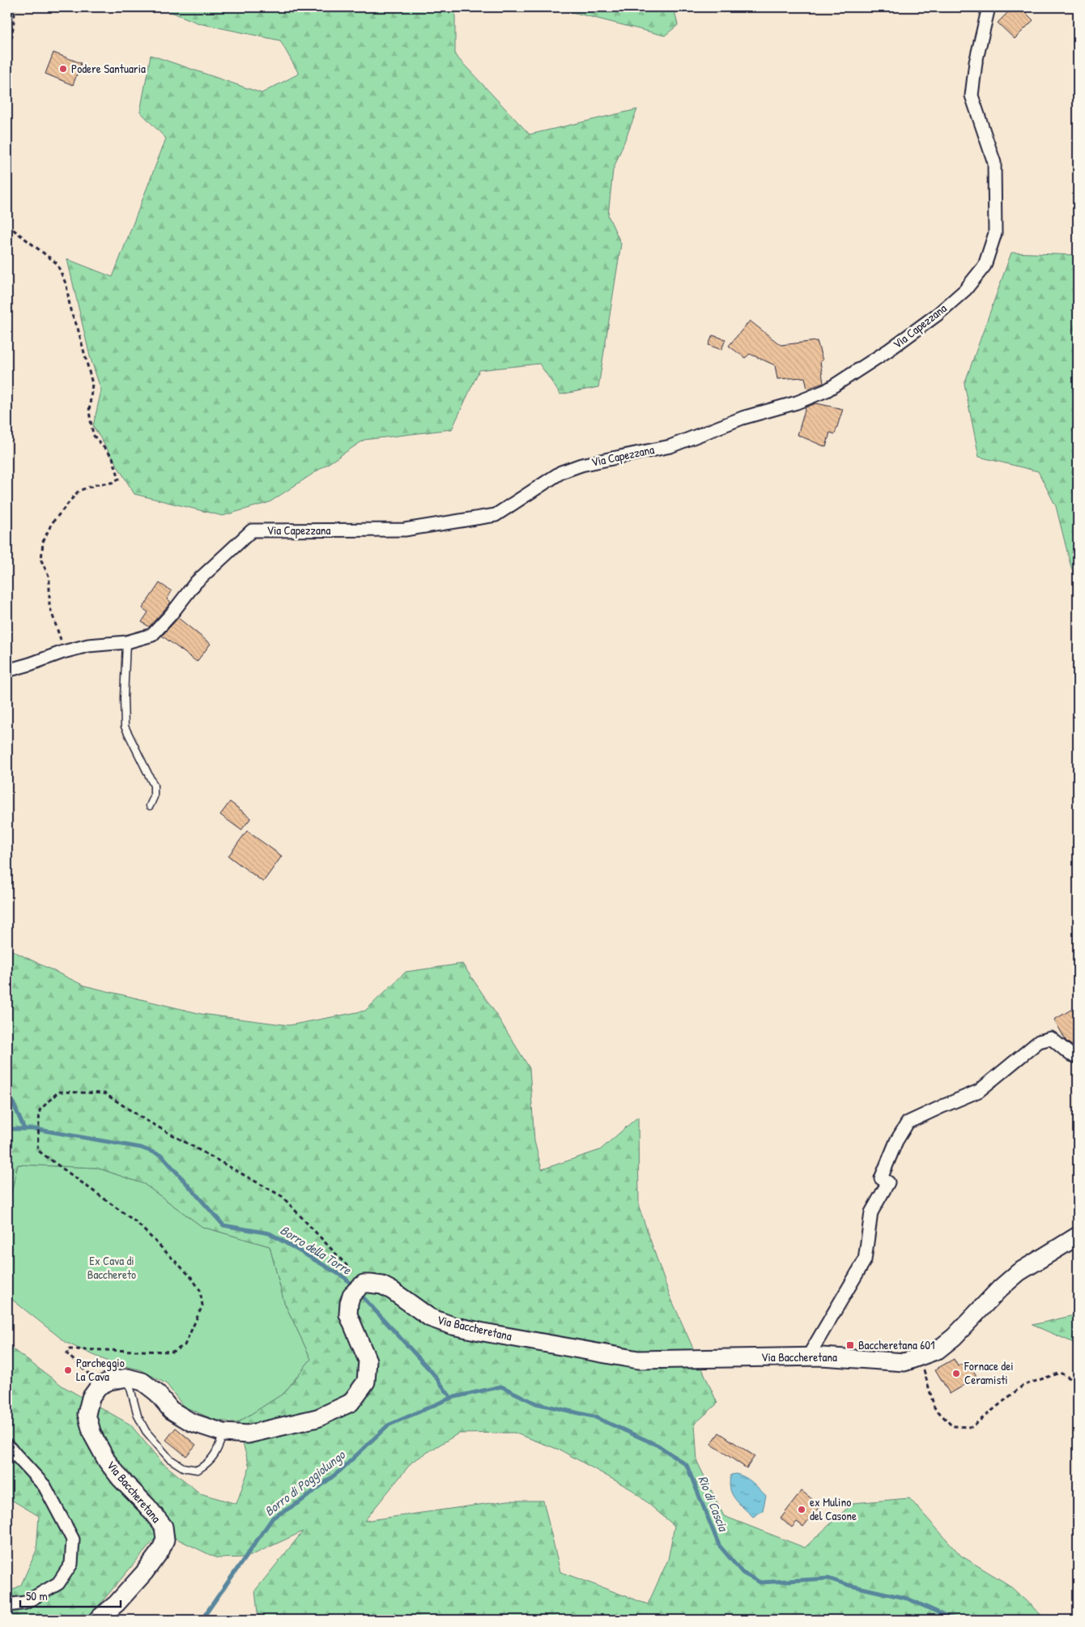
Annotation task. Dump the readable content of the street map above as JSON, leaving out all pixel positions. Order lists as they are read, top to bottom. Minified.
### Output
{"streets":{"street":["Via Capezzana","Via Baccheretana"]},"water":["Borro della Torre","Borro di Poggiolungo","Rio di Cascia"],"parks":["Ex Cava di Bacchereto"],"places":{"other":["Podere Santuaria","Parcheggio La Cava","Fornace dei Ceramisti","ex Mulino del Casone"],"transit":["Baccheretana 601"]},"scale_bar":"50 m"}
